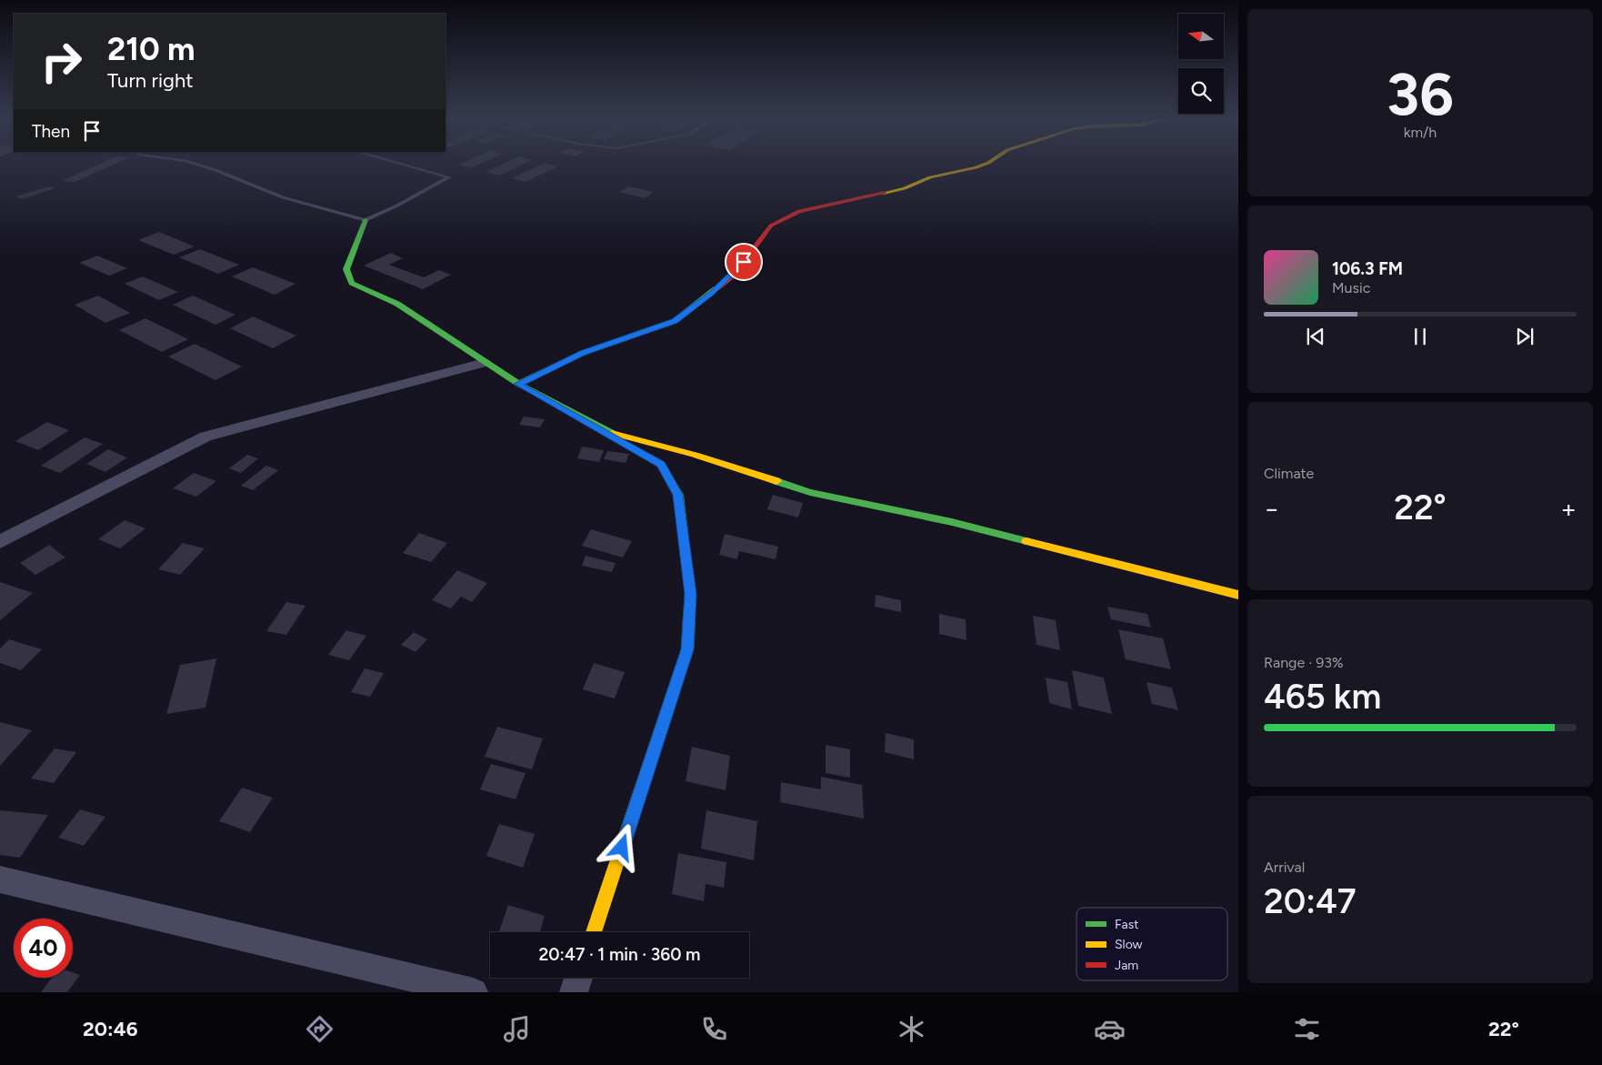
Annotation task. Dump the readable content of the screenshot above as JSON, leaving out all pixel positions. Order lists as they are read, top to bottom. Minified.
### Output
{"legend":["Fast","Slow","Jam"],"north":"left","page":{"tile":[["36","km/h"],"Climate",["Range · 93%","465 km"],["Arrival","20:47"]],"turn":["210 m","Turn right"],"then":"Then","song":["106.3 FM","Music"],"heat":["−","22°","+"],"limit":"40","trip":"20:47 · 1 min · 360 m","tabs":["20:46","22°"]}}
